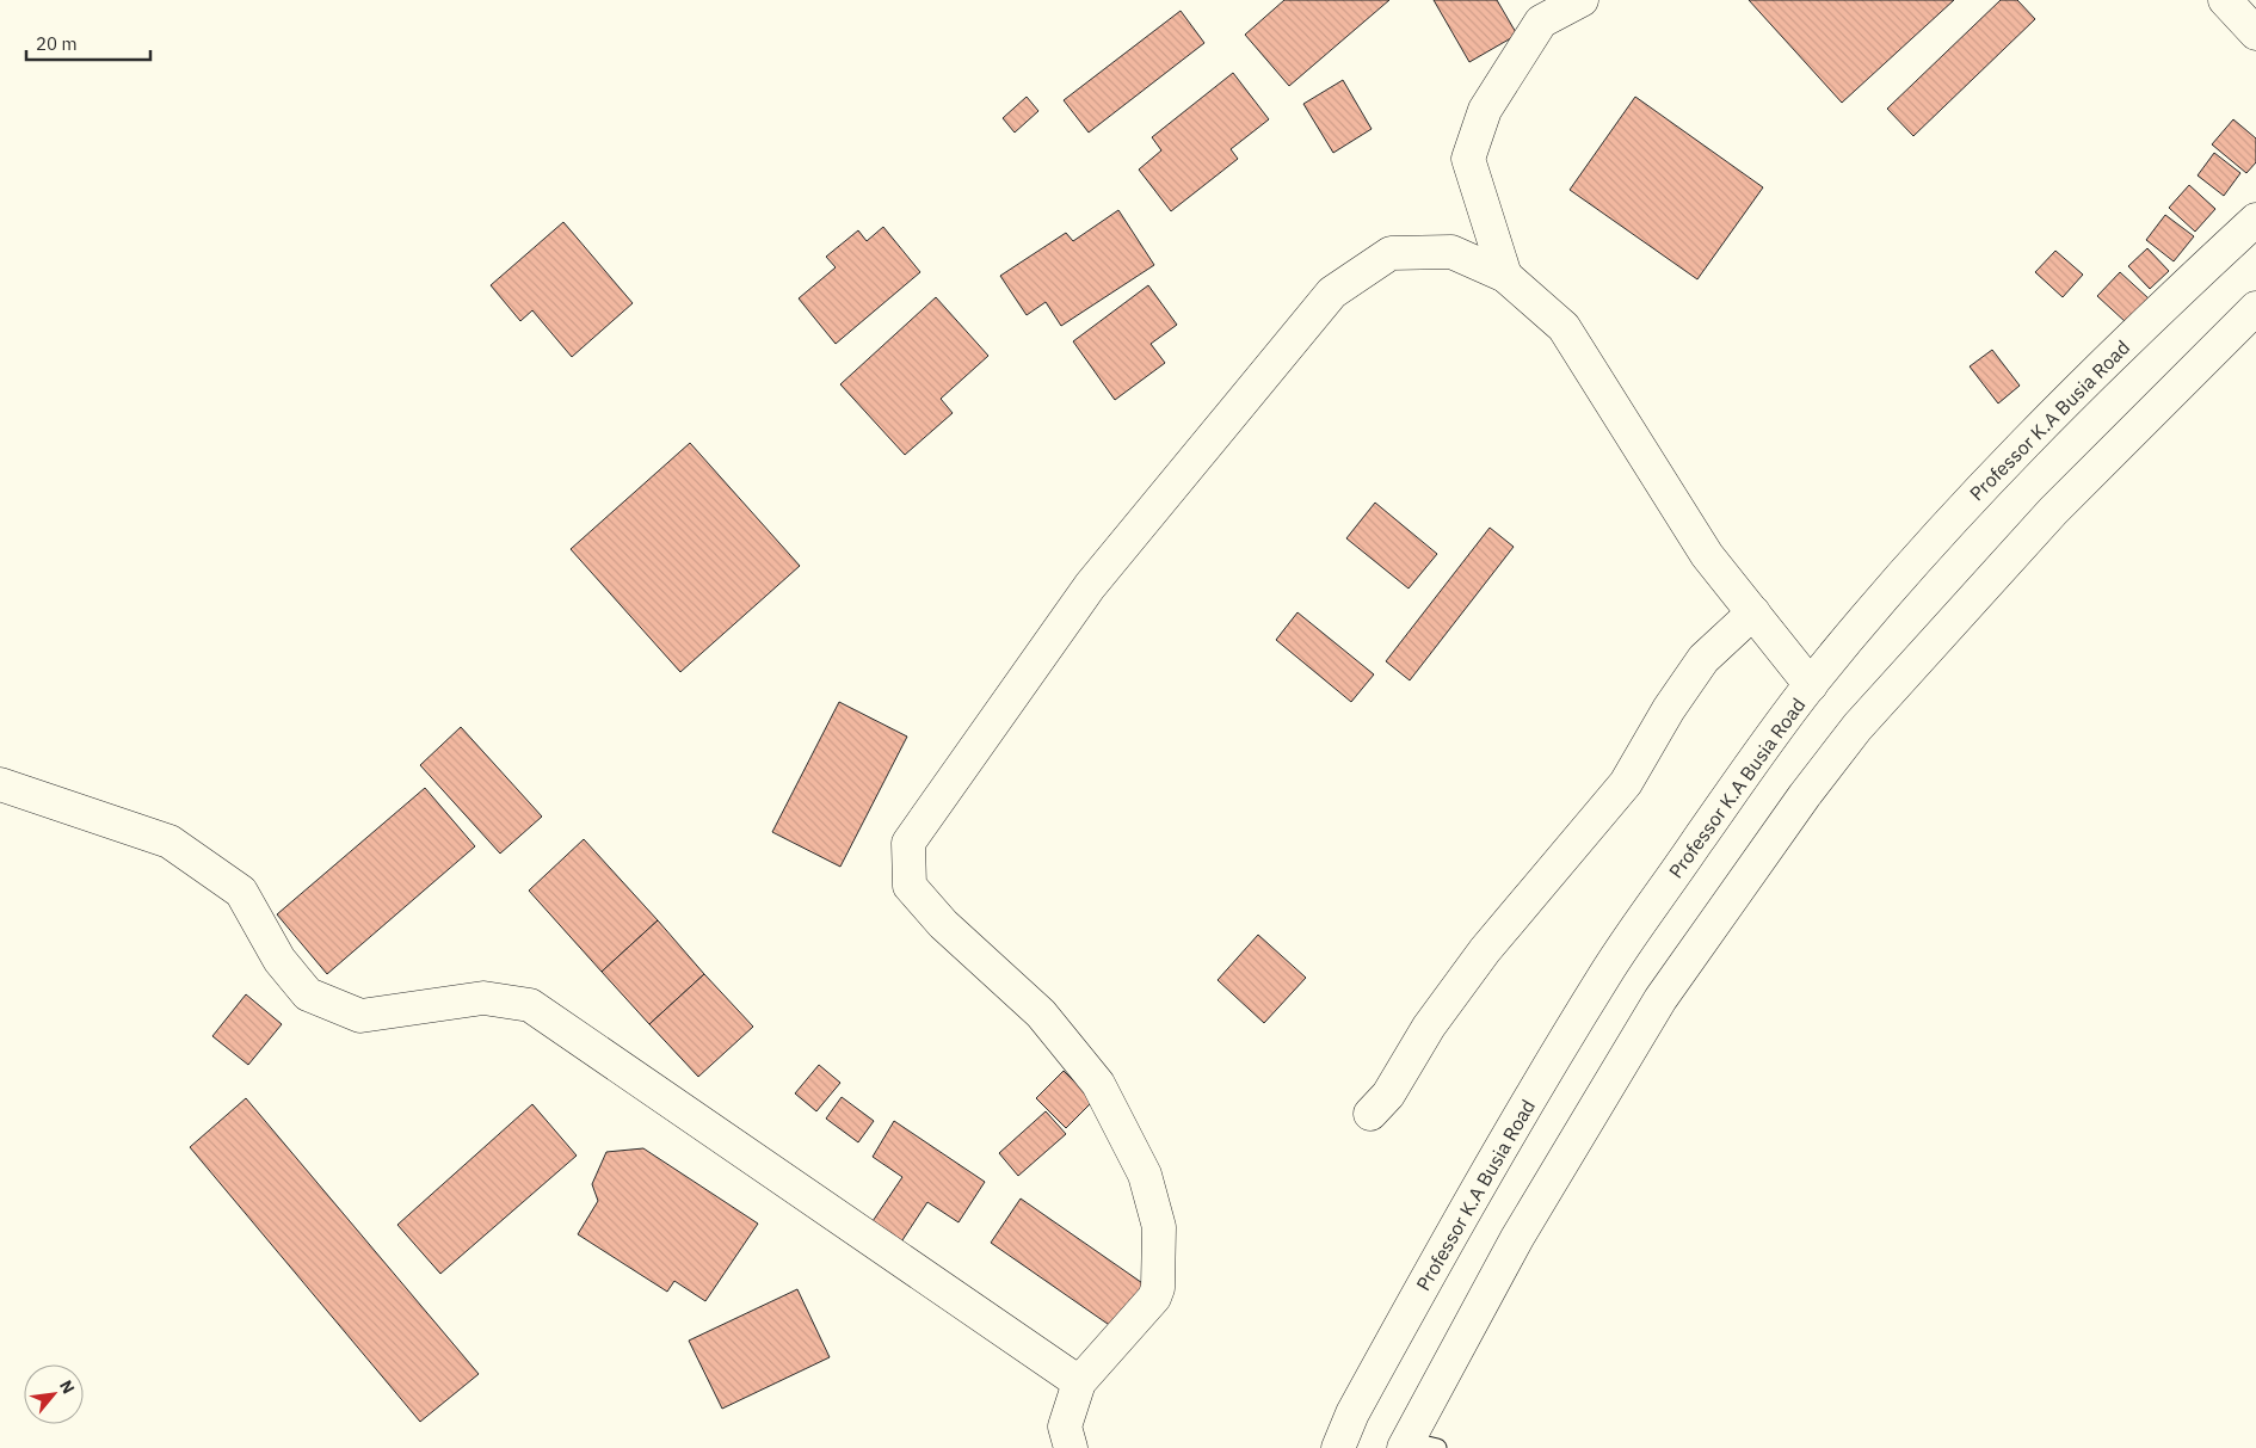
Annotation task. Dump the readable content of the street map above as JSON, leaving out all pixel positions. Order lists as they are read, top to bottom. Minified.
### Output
{"streets":{"street":["Professor K.A Busia Road"]},"scale_bar":"20 m","north":"top right"}
